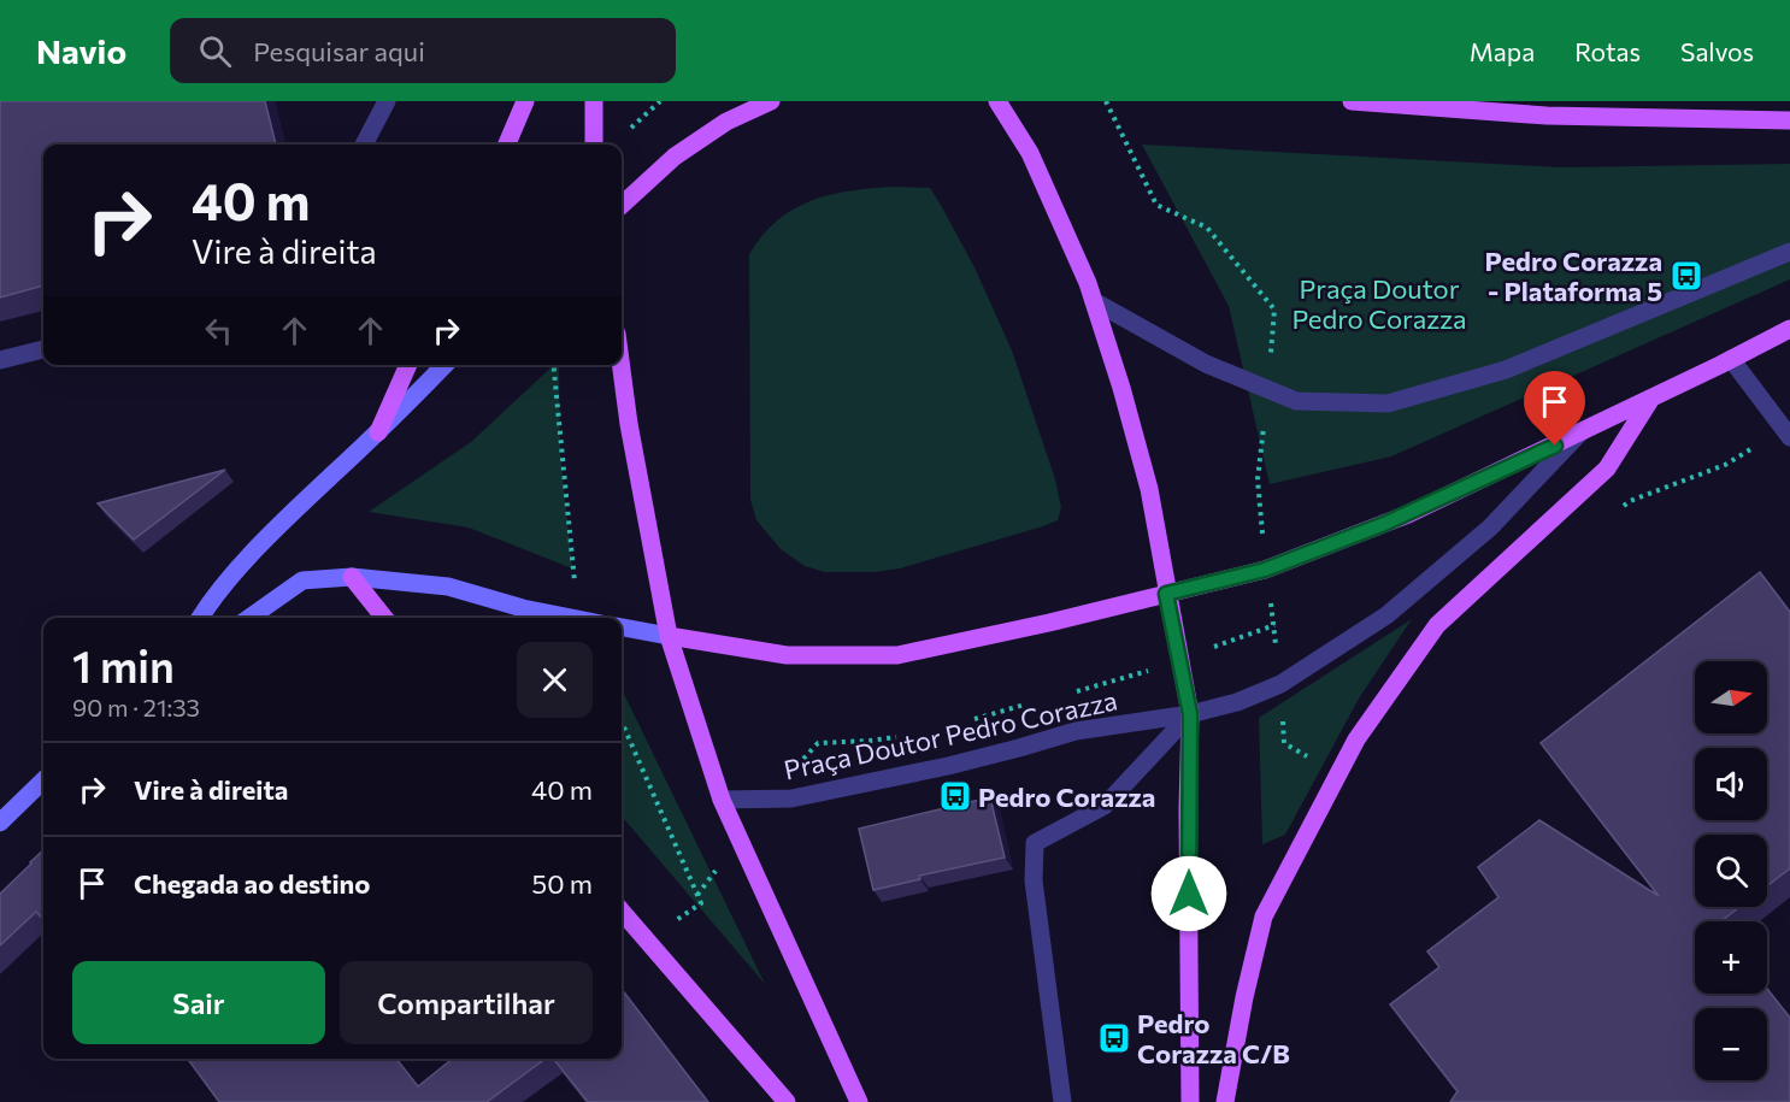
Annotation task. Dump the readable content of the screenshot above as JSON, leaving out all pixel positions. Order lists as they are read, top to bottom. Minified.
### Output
{"streets":{"street":["Praça Doutor Pedro Corazza"]},"parks":["Praça Doutor Pedro Corazza"],"places":{"bus stop":["Pedro Corazza - Plataforma 5","Pedro Corazza","Pedro Corazza C/B"]},"north":"right","page":{"header":"Navio","search":"Pesquisar aqui","nav":["Mapa","Rotas","Salvos"],"turn":["40 m","Vire à direita"],"heading":["1 min","90 m · 21:33"],"map_buttons":["+","−"],"list":[{"name":"Vire à direita","value":"40 m"},{"name":"Chegada ao destino","value":"50 m"}],"buttons":["Sair","Compartilhar"]}}
